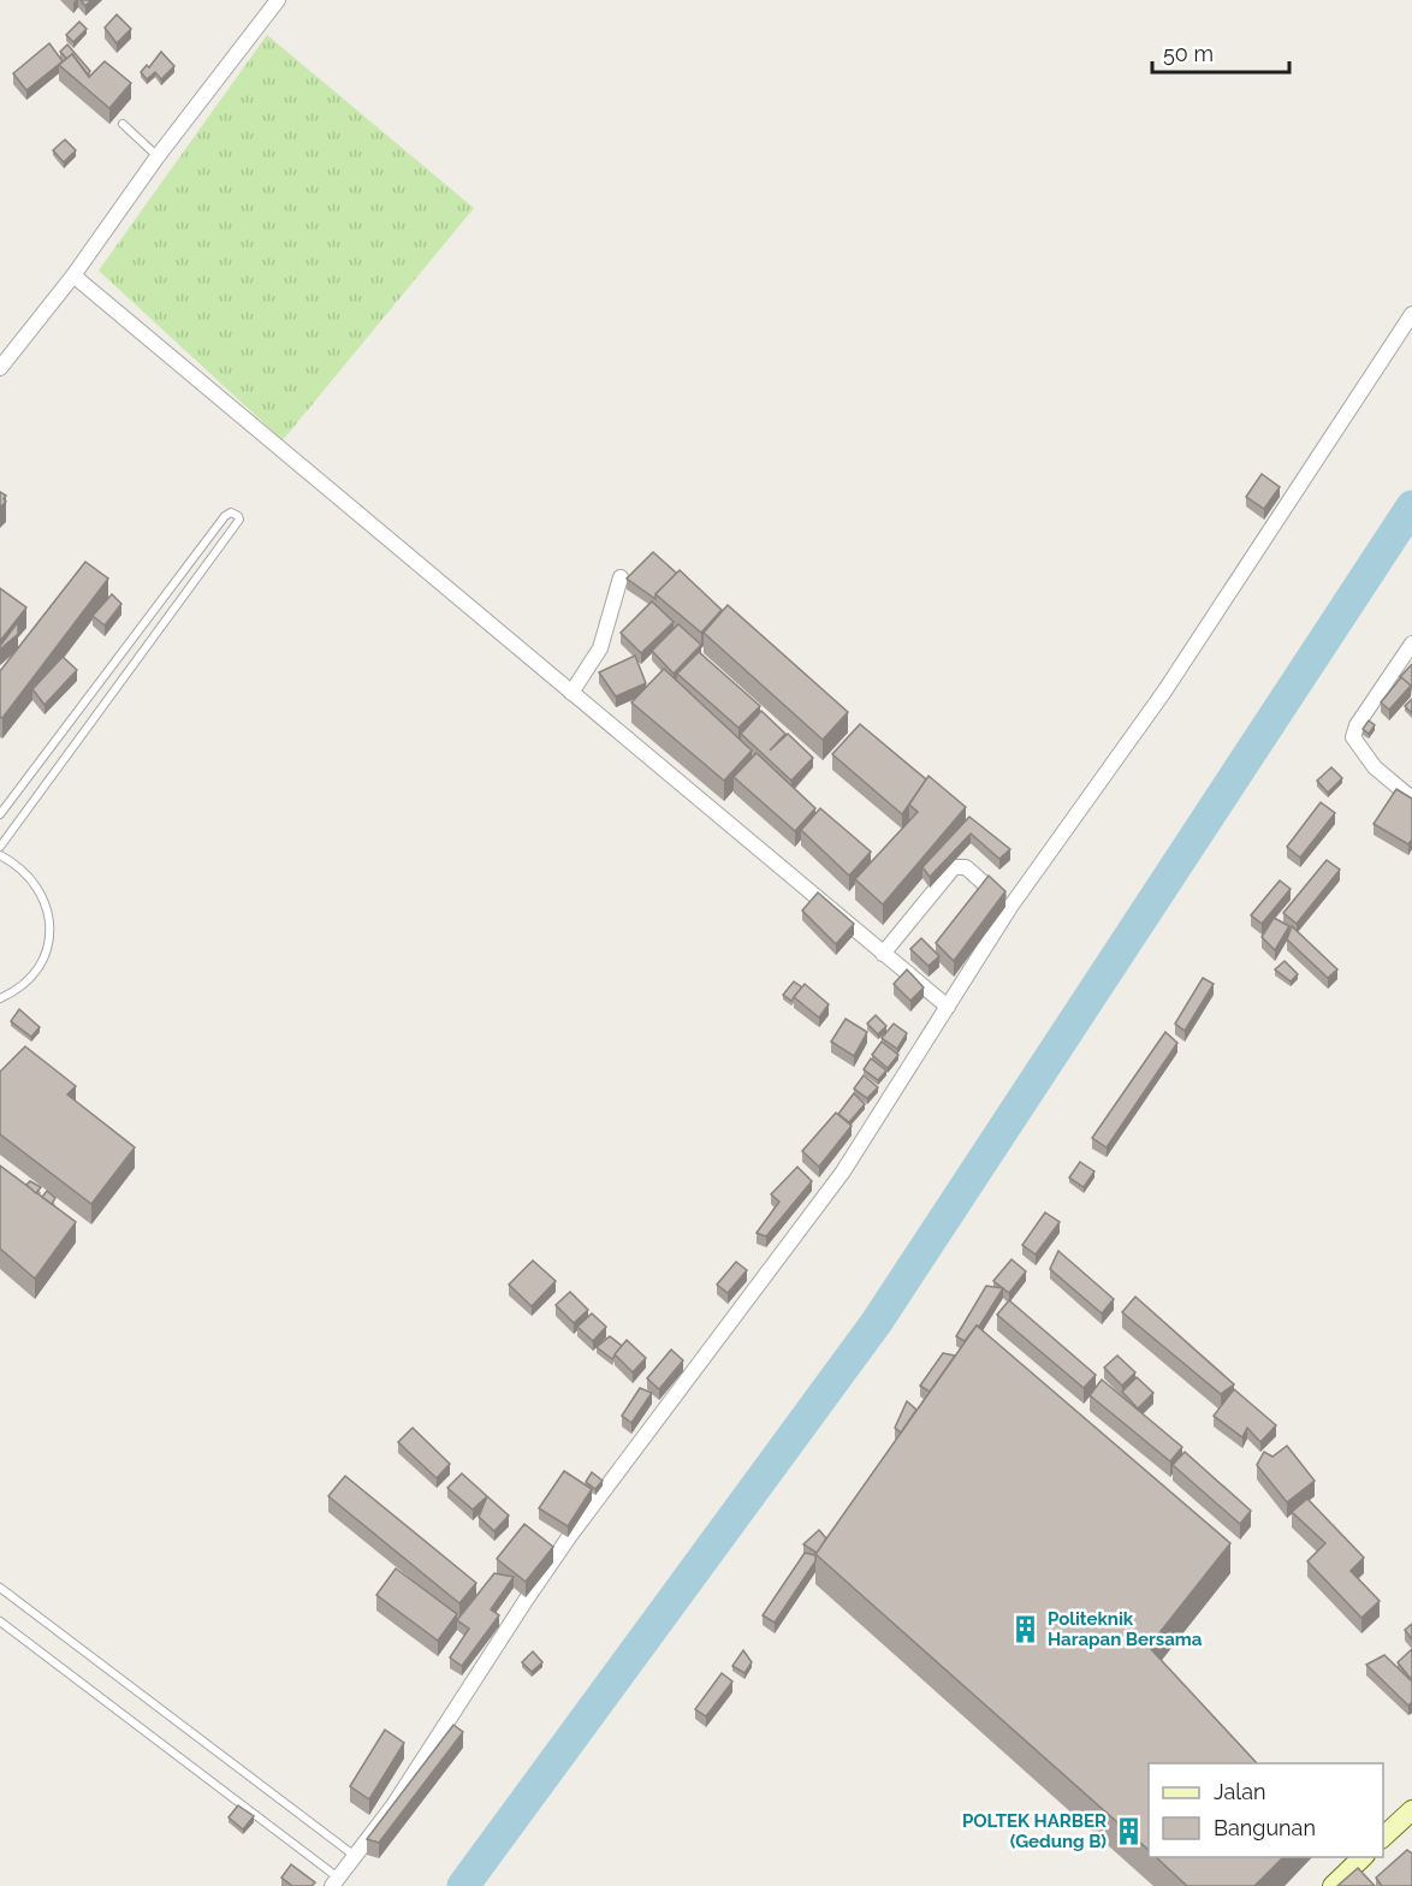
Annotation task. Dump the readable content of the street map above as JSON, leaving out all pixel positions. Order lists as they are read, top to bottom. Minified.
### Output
{"places":{"building":["Politeknik Harapan Bersama","POLTEK HARBER (Gedung B)"]},"legend":["Jalan","Bangunan"],"scale_bar":"50 m"}
